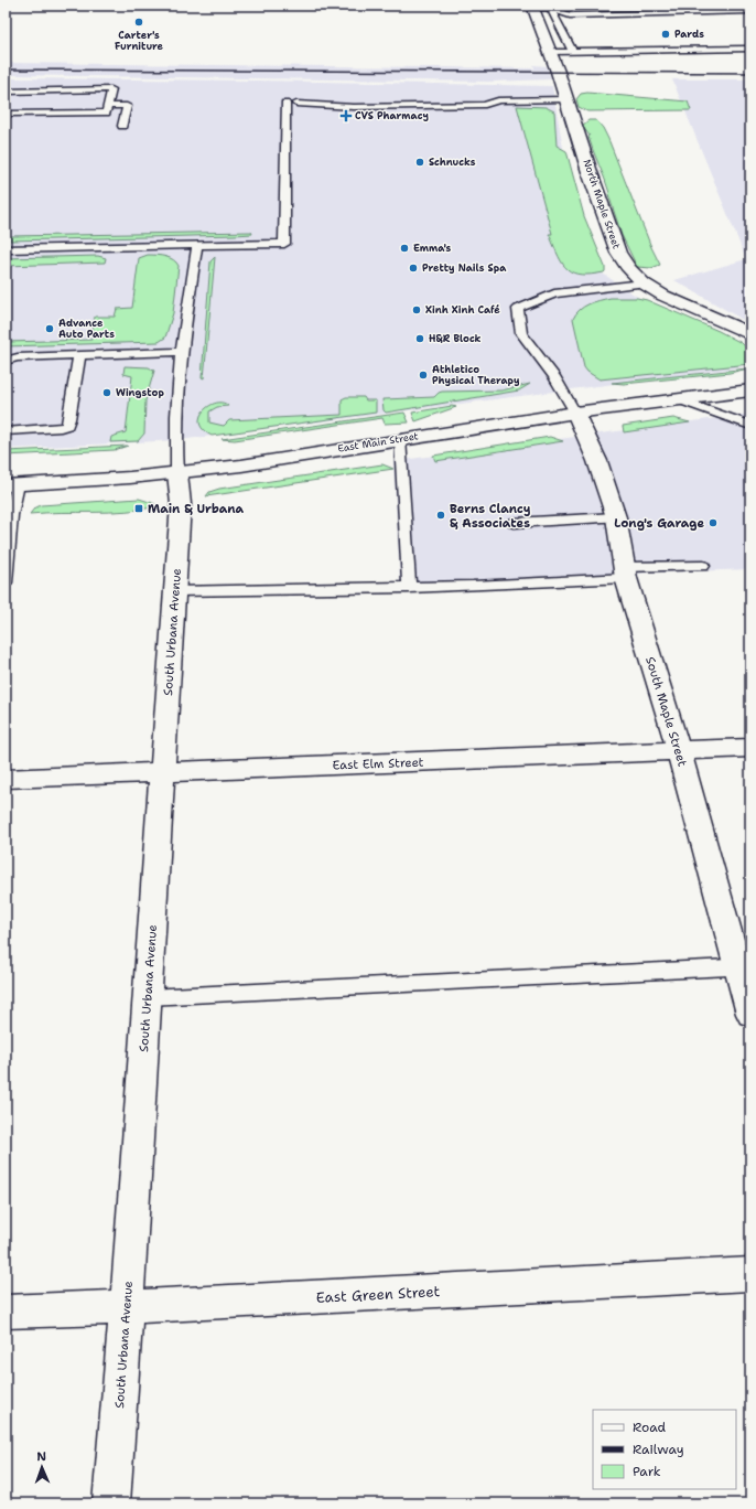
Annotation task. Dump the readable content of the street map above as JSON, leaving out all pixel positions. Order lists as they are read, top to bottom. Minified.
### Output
{"streets":{"street":["North Maple Street","East Main Street","South Urbana Avenue","South Maple Street","East Elm Street","East Green Street"]},"crossings":[["East Main Street","South Urbana Avenue"],["East Main Street","South Maple Street"],["South Urbana Avenue","East Elm Street"],["South Urbana Avenue","East Green Street"],["South Maple Street","East Elm Street"]],"places":{"other":["Carter's Furniture","Pards","Schnucks","Emma's","Pretty Nails Spa","Xinh Xinh Café","Advance Auto Parts","H&R Block","Athletico Physical Therapy","Wingstop","Berns Clancy & Associates","Long's Garage"],"health":["CVS Pharmacy"],"transit":["Main & Urbana"]},"legend":["Road","Railway","Park"],"north":"top"}
